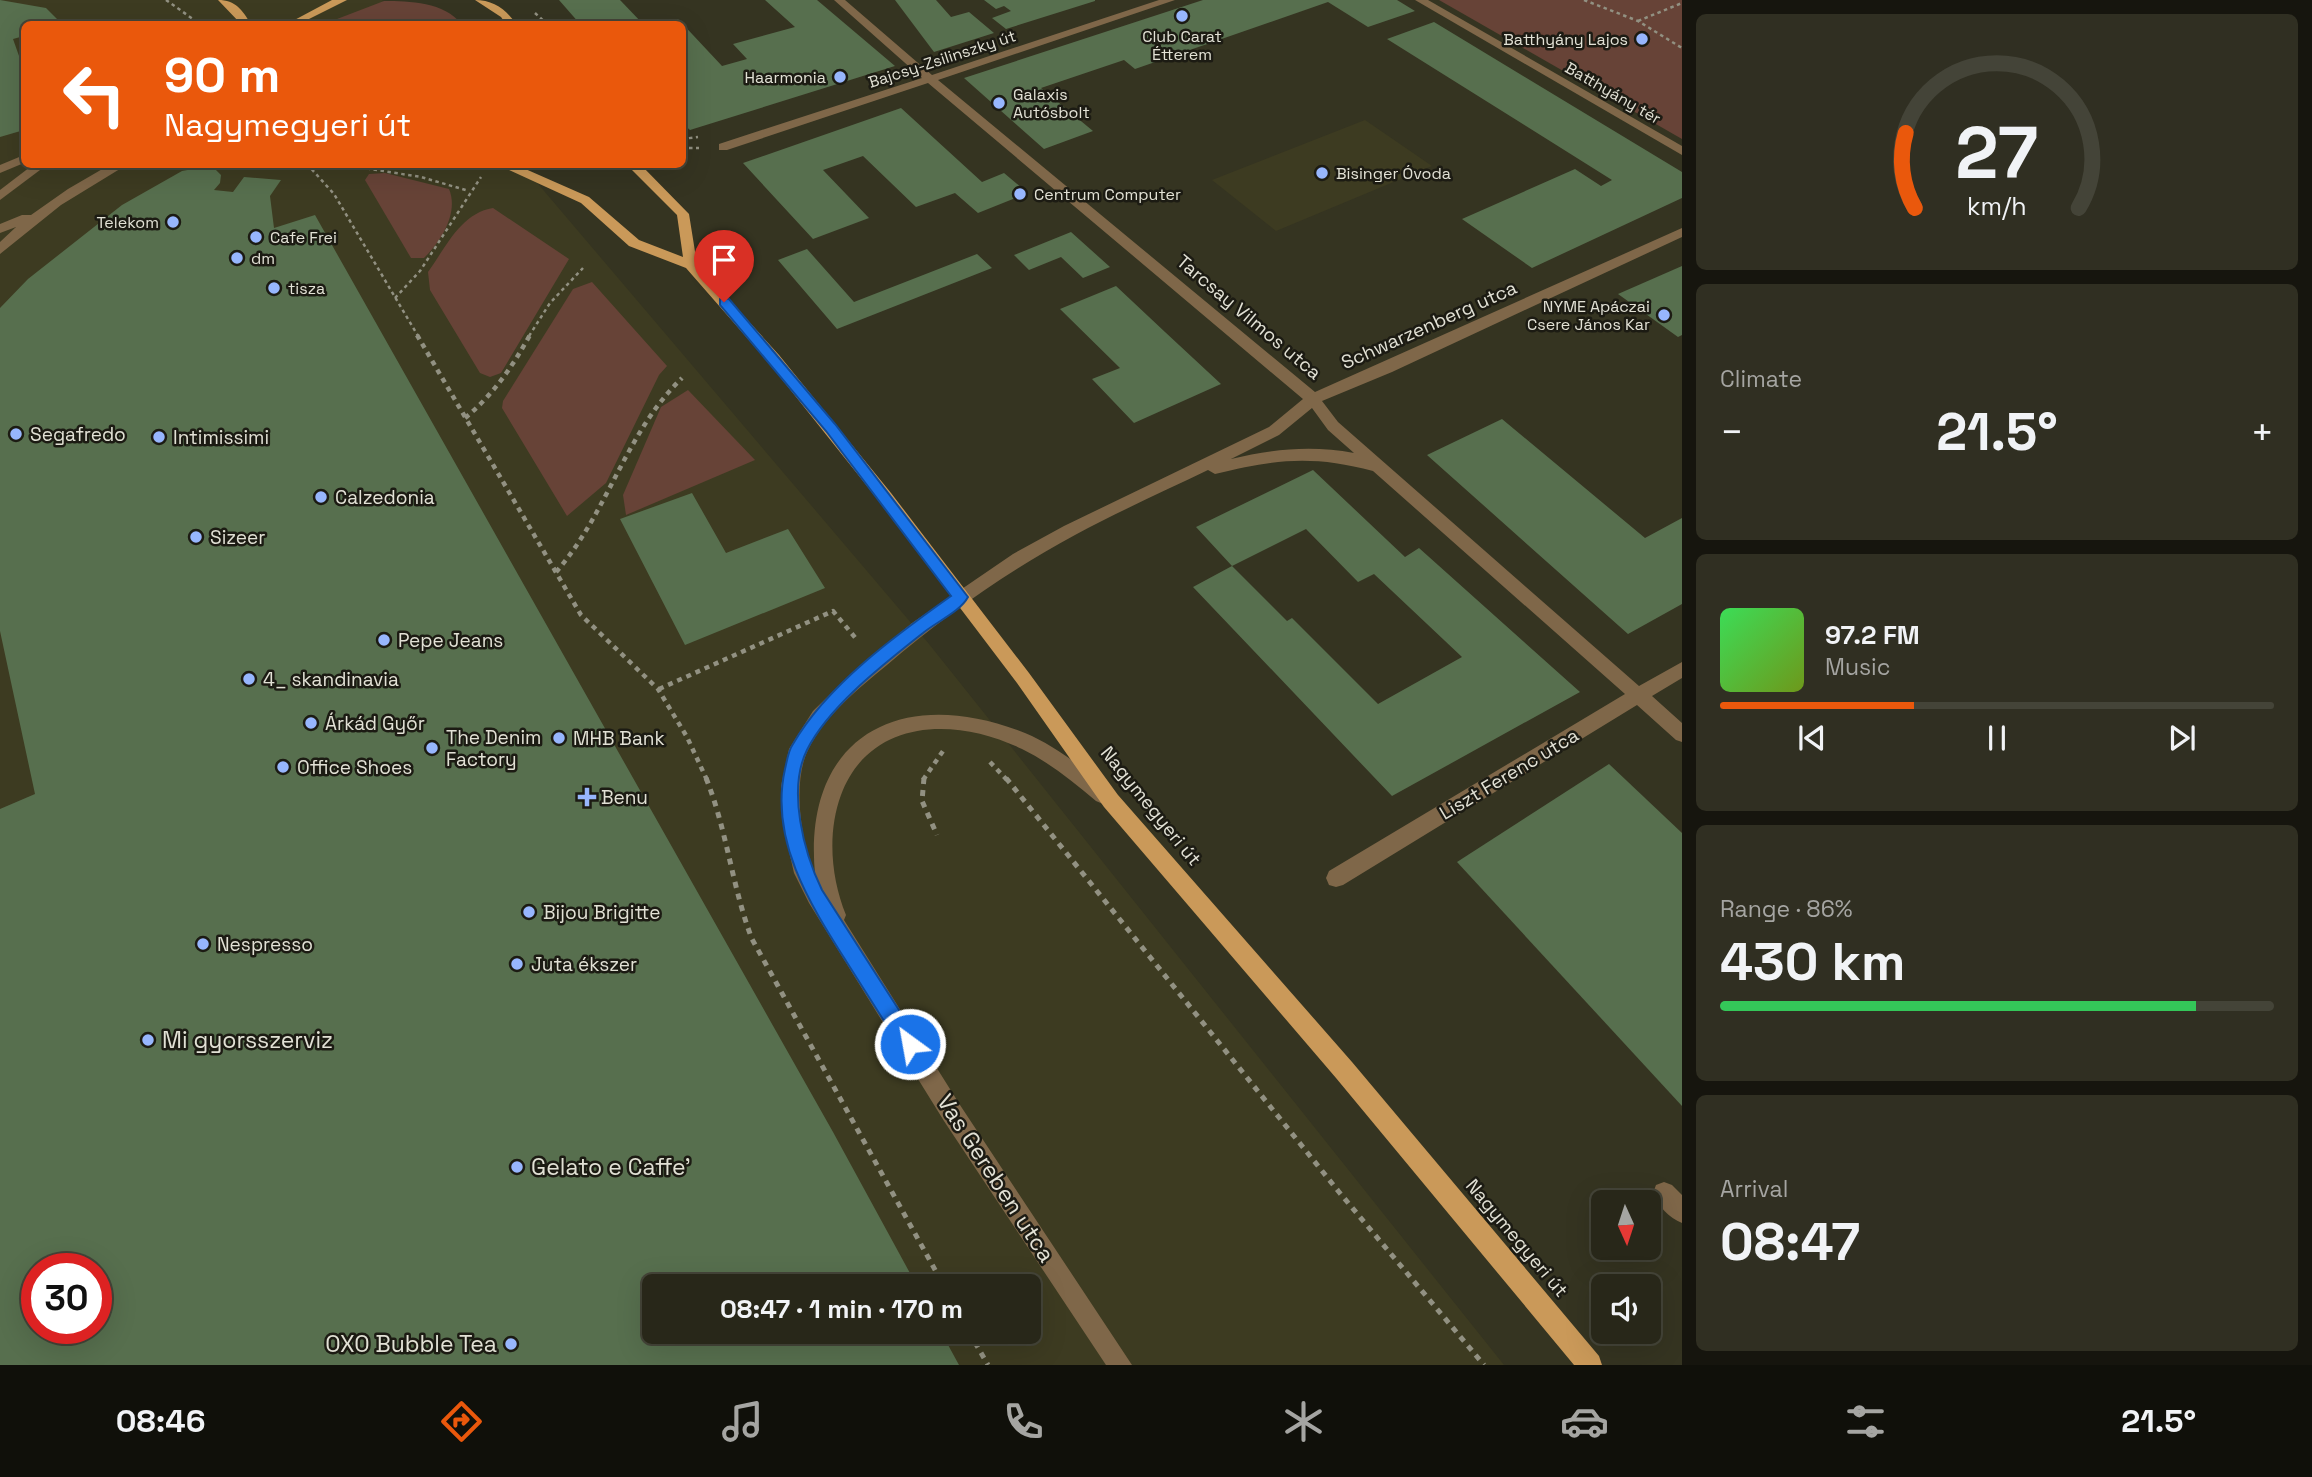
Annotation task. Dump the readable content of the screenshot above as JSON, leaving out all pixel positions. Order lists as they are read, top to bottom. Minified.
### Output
{"streets":{"main road":["Nagymegyeri út"],"street":["Bajcsy-Zsilinszky út","Batthyány tér","Tarcsay Vilmos utca","Schwarzenberg utca","Liszt Ferenc utca","Vas Gereben utca"]},"crossings":[["Bajcsy-Zsilinszky út","Tarcsay Vilmos utca"],["Tarcsay Vilmos utca","Schwarzenberg utca"],["Tarcsay Vilmos utca","Liszt Ferenc utca"],["Schwarzenberg utca","Nagymegyeri út"],["Schwarzenberg utca","Vas Gereben utca"],["Nagymegyeri út","Vas Gereben utca"]],"places":{"other":["Club Carat Étterem","Batthyány Lajos","Haarmonia","Galaxis Autósbolt","Bisinger Óvoda","Centrum Computer","Telekom","Cafe Frei","dm","tisza","NYME Apáczai Csere János Kar","Segafredo","Intimissimi","Calzedonia","Sizeer","Pepe Jeans","4_ skandinavia","Árkád Győr","MHB Bank","The Denim Factory","Office Shoes","Bijou Brigitte","Nespresso","Juta ékszer","Mi gyorsszerviz","Gelato e Caffe'","OXO Bubble Tea"],"health":["Benu"]},"north":"bottom","page":{"turn":["90 m","Nagymegyeri út"],"tile":["Climate",["Range · 86%","430 km"],["Arrival","08:47"]],"heat":["−","21.5°","+"],"song":["97.2 FM","Music"],"limit":"30","trip":"08:47 · 1 min · 170 m","tabs":["08:46","21.5°"],"gauge":["27","km/h"]}}
